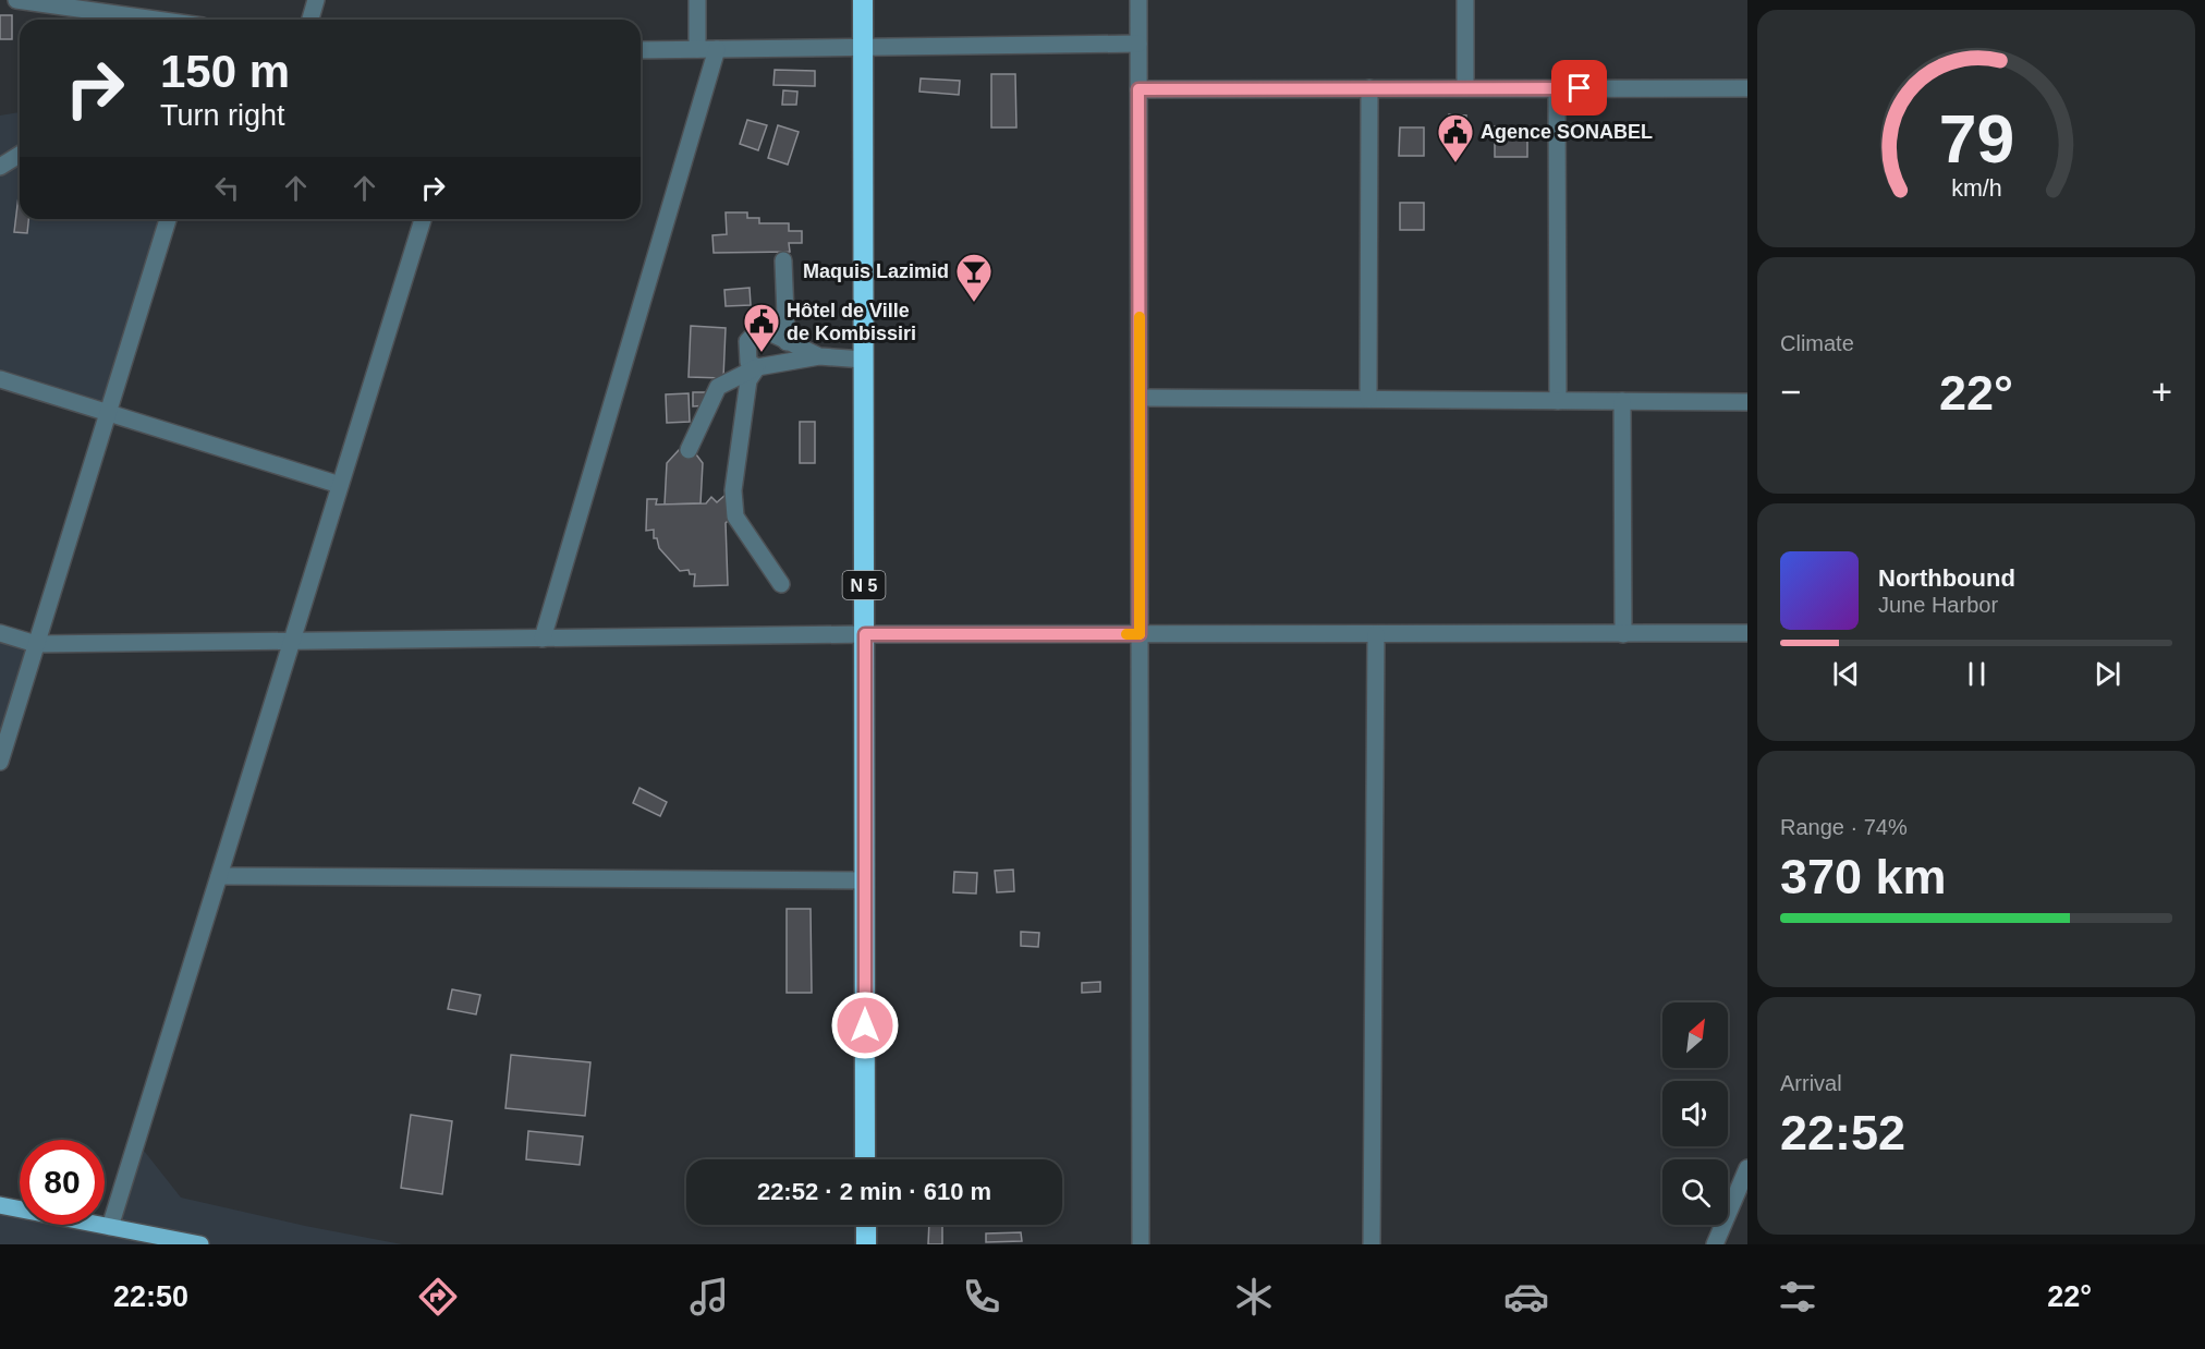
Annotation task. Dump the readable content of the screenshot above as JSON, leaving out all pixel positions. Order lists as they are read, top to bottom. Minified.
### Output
{"streets":{"highway":["N 5"]},"places":{"public building":["Agence SONABEL","Hôtel de Ville de Kombissiri"],"bar":["Maquis Lazimid"]},"north":"top right","page":{"turn":["150 m","Turn right"],"tile":["Climate",["Range · 74%","370 km"],["Arrival","22:52"]],"heat":["−","22°","+"],"song":["Northbound","June Harbor"],"limit":"80","trip":"22:52 · 2 min · 610 m","tabs":["22:50","22°"],"gauge":["79","km/h"]}}
